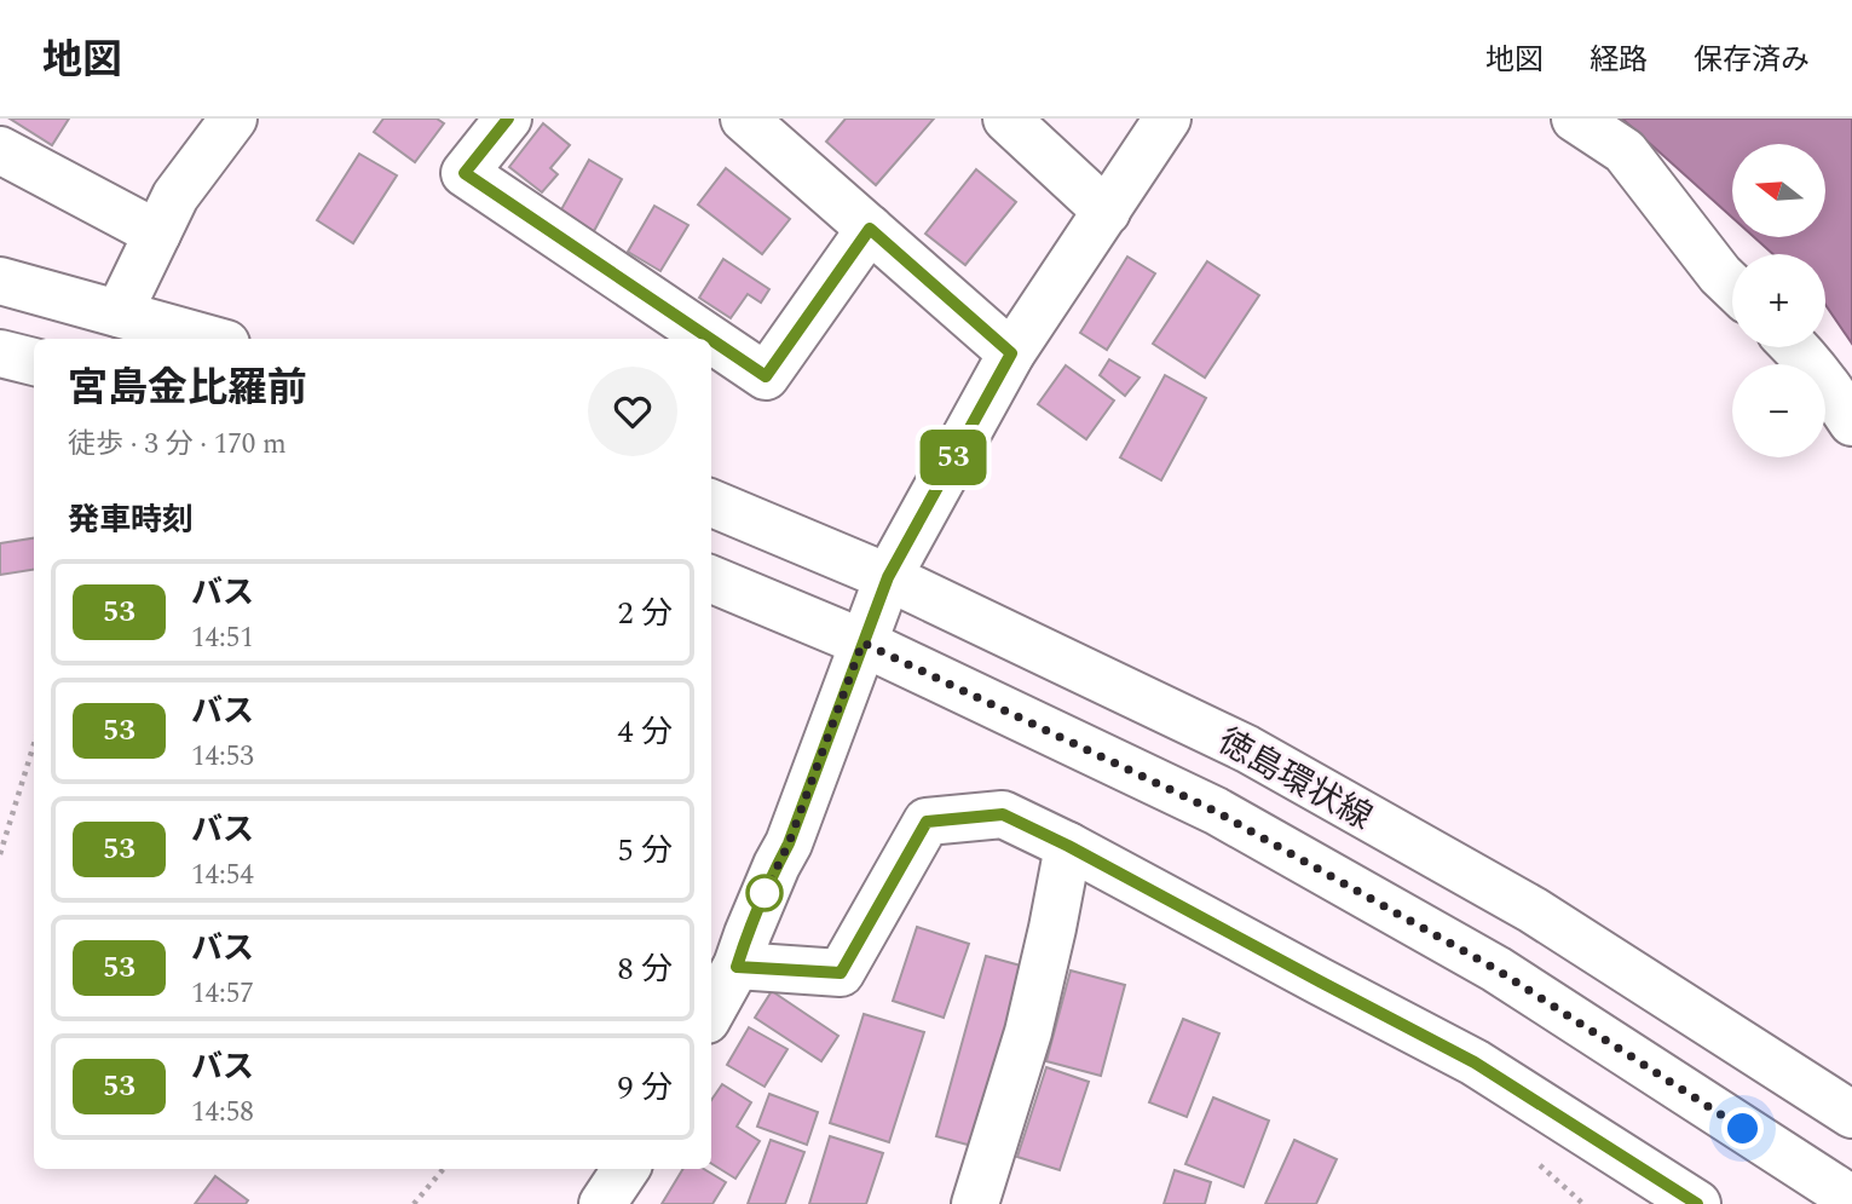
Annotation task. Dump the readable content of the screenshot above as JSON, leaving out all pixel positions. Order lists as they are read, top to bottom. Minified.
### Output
{"streets":{"street":["徳島環状線"]},"lines":["bus line 53"],"north":"left","page":{"header":"地図","nav":["地図","経路","保存済み"],"on_map":"53","map_buttons":["+","−"],"heading":[["宮島金比羅前","徒歩 · 3 分 · 170 m"],"発車時刻"],"list":[{"mark":"53","name":"バス","note":"14:51","value":"2 分"},{"mark":"53","name":"バス","note":"14:53","value":"4 分"},{"mark":"53","name":"バス","note":"14:54","value":"5 分"},{"mark":"53","name":"バス","note":"14:57","value":"8 分"},{"mark":"53","name":"バス","note":"14:58","value":"9 分"}]}}
